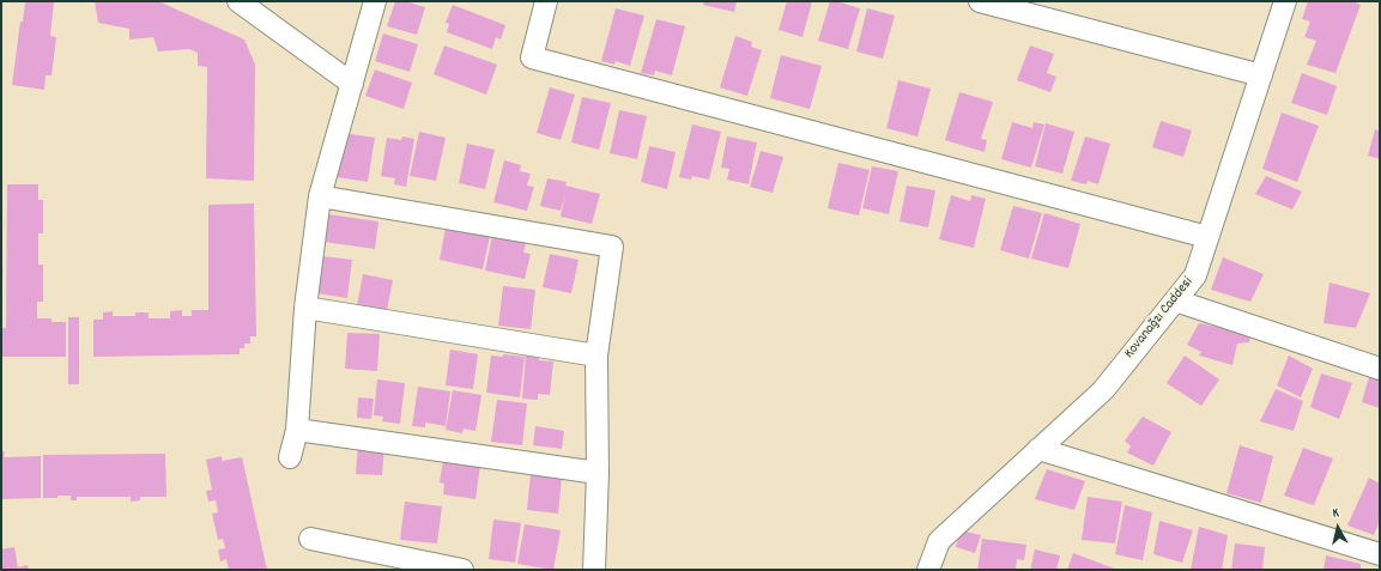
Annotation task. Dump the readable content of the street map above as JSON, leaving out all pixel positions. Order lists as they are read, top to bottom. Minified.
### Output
{"streets":{"street":["Kovanağzı Caddesi"]},"north":"top"}
